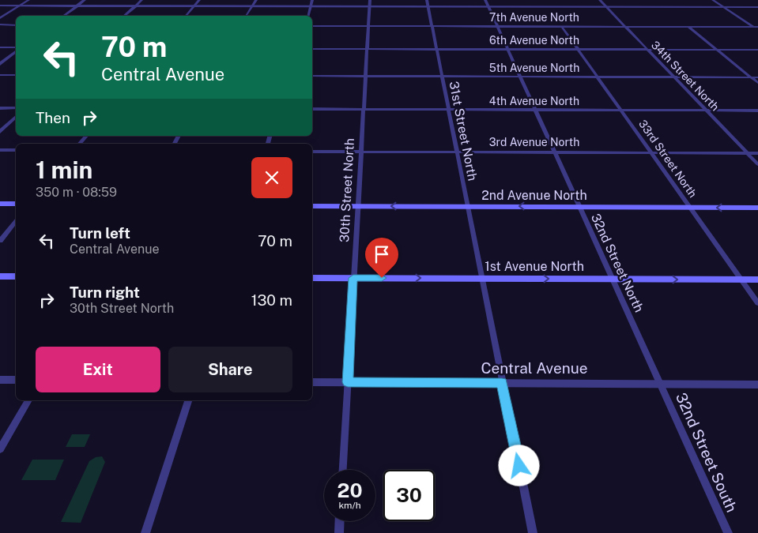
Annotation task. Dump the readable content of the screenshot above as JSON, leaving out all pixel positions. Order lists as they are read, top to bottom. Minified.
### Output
{"streets":{"main road":["2nd Avenue North","1st Avenue North"],"street":["7th Avenue North","6th Avenue North","5th Avenue North","34th Street North","4th Avenue North","31st Street North","3rd Avenue North","33rd Street North","30th Street North","32nd Street North","Central Avenue","32nd Street South"]},"crossings":[["7th Avenue North","34th Street North"],["7th Avenue North","31st Street North"],["7th Avenue North","33rd Street North"],["7th Avenue North","30th Street North"],["7th Avenue North","32nd Street North"],["6th Avenue North","34th Street North"],["6th Avenue North","31st Street North"],["6th Avenue North","33rd Street North"],["6th Avenue North","30th Street North"],["6th Avenue North","32nd Street North"],["5th Avenue North","34th Street North"],["5th Avenue North","31st Street North"],["5th Avenue North","33rd Street North"],["5th Avenue North","30th Street North"],["5th Avenue North","32nd Street North"],["34th Street North","4th Avenue North"],["34th Street North","3rd Avenue North"],["4th Avenue North","31st Street North"],["4th Avenue North","33rd Street North"],["4th Avenue North","30th Street North"],["4th Avenue North","32nd Street North"],["31st Street North","3rd Avenue North"],["31st Street North","2nd Avenue North"],["31st Street North","1st Avenue North"],["31st Street North","Central Avenue"],["3rd Avenue North","33rd Street North"],["3rd Avenue North","30th Street North"],["3rd Avenue North","32nd Street North"],["33rd Street North","2nd Avenue North"],["33rd Street North","1st Avenue North"],["30th Street North","2nd Avenue North"],["30th Street North","1st Avenue North"],["30th Street North","Central Avenue"],["2nd Avenue North","32nd Street North"],["32nd Street North","1st Avenue North"],["32nd Street North","Central Avenue"],["32nd Street North","32nd Street South"],["Central Avenue","32nd Street South"]],"one_way":["2nd Avenue North","1st Avenue North"],"page":{"turn":["70 m","Central Avenue"],"then":"Then","heading":["1 min","350 m · 08:59"],"list":[{"name":"Turn left","note":"Central Avenue","value":"70 m"},{"name":"Turn right","note":"30th Street North","value":"130 m"}],"buttons":["Exit","Share"],"speed":"20 km/h","limit":"30"}}
